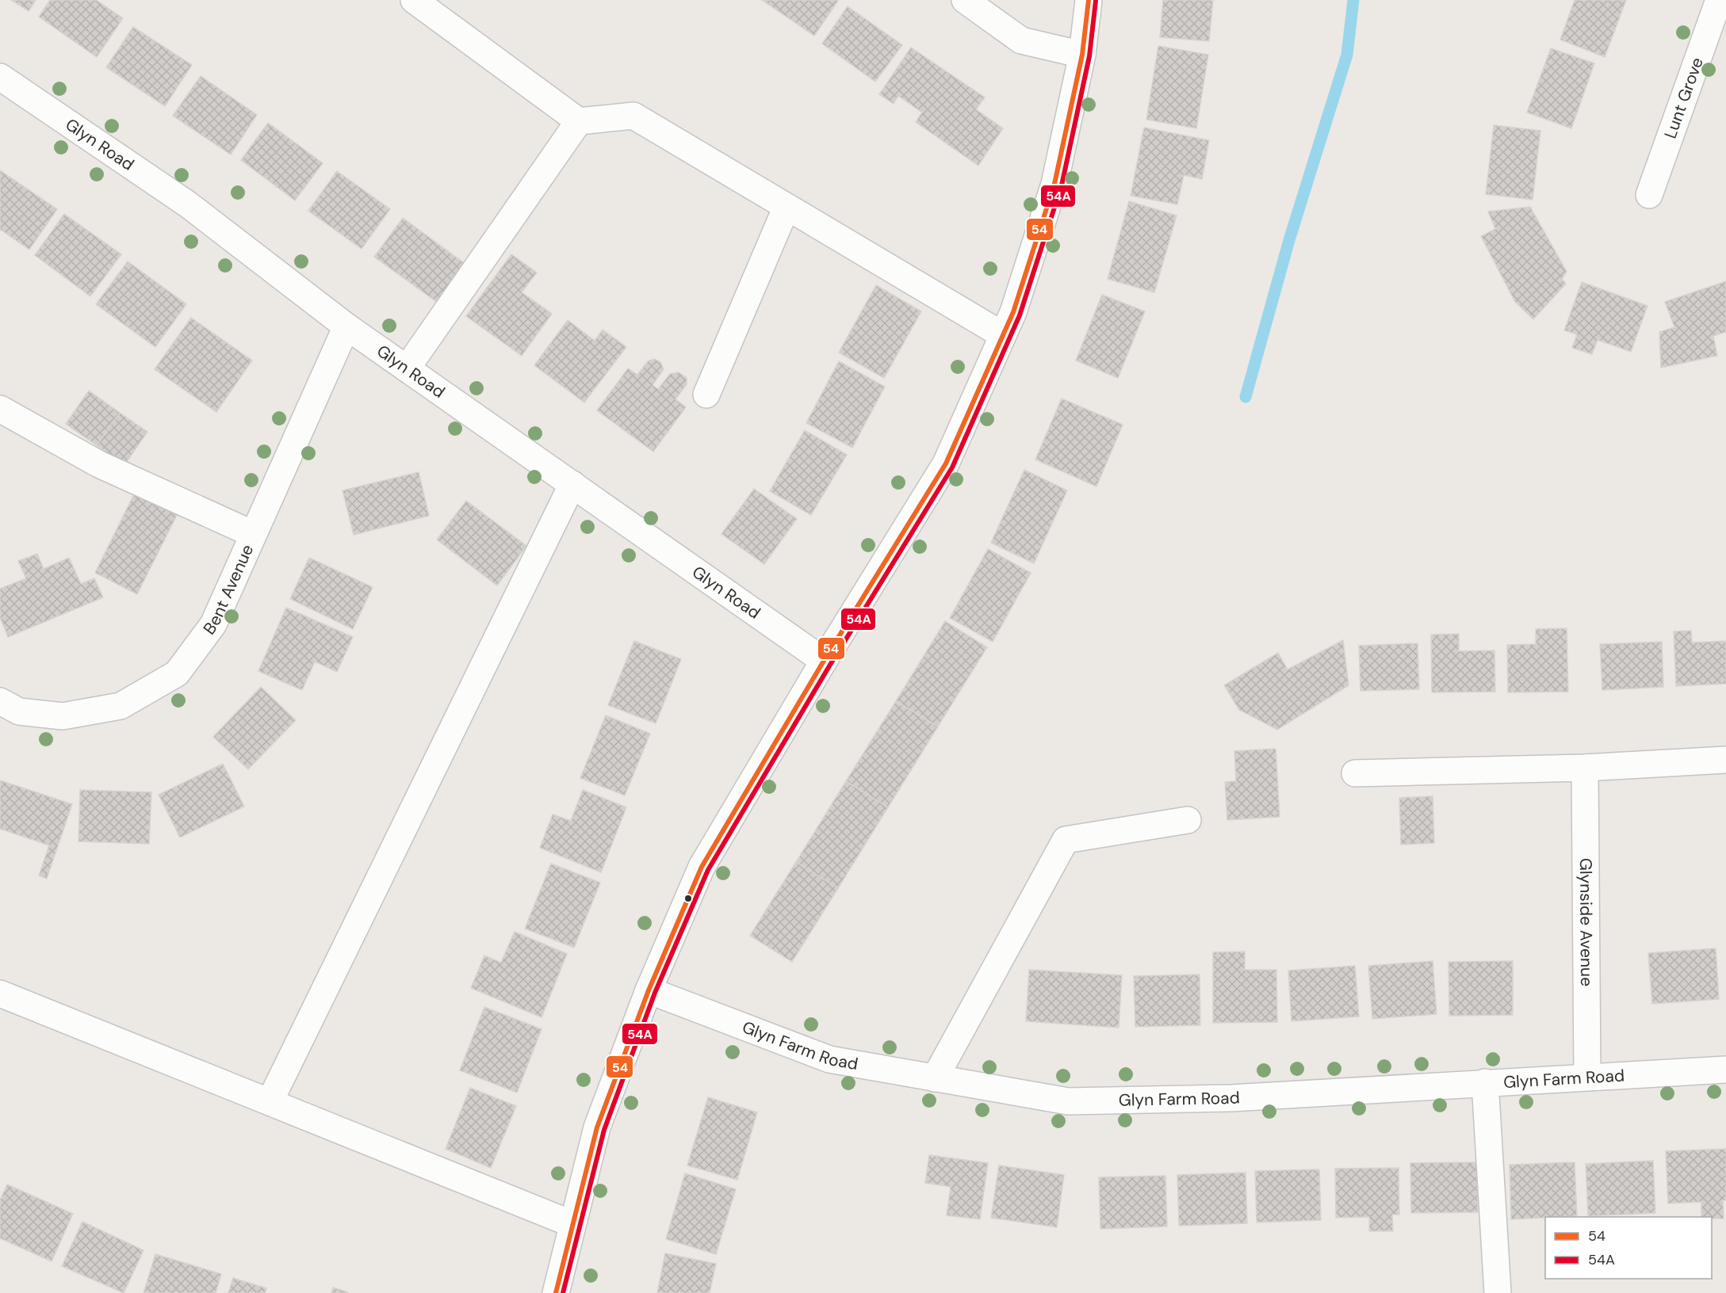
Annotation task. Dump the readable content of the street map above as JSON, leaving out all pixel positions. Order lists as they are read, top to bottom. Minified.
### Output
{"streets":{"street":["Lunt Grove","Glyn Road","Bent Avenue","Glynside Avenue","Glyn Farm Road"]},"crossings":[["Glyn Road","Bent Avenue"],["Glynside Avenue","Glyn Farm Road"]],"lines":["transit line 54","transit line 54A"],"legend":["54","54A"]}
